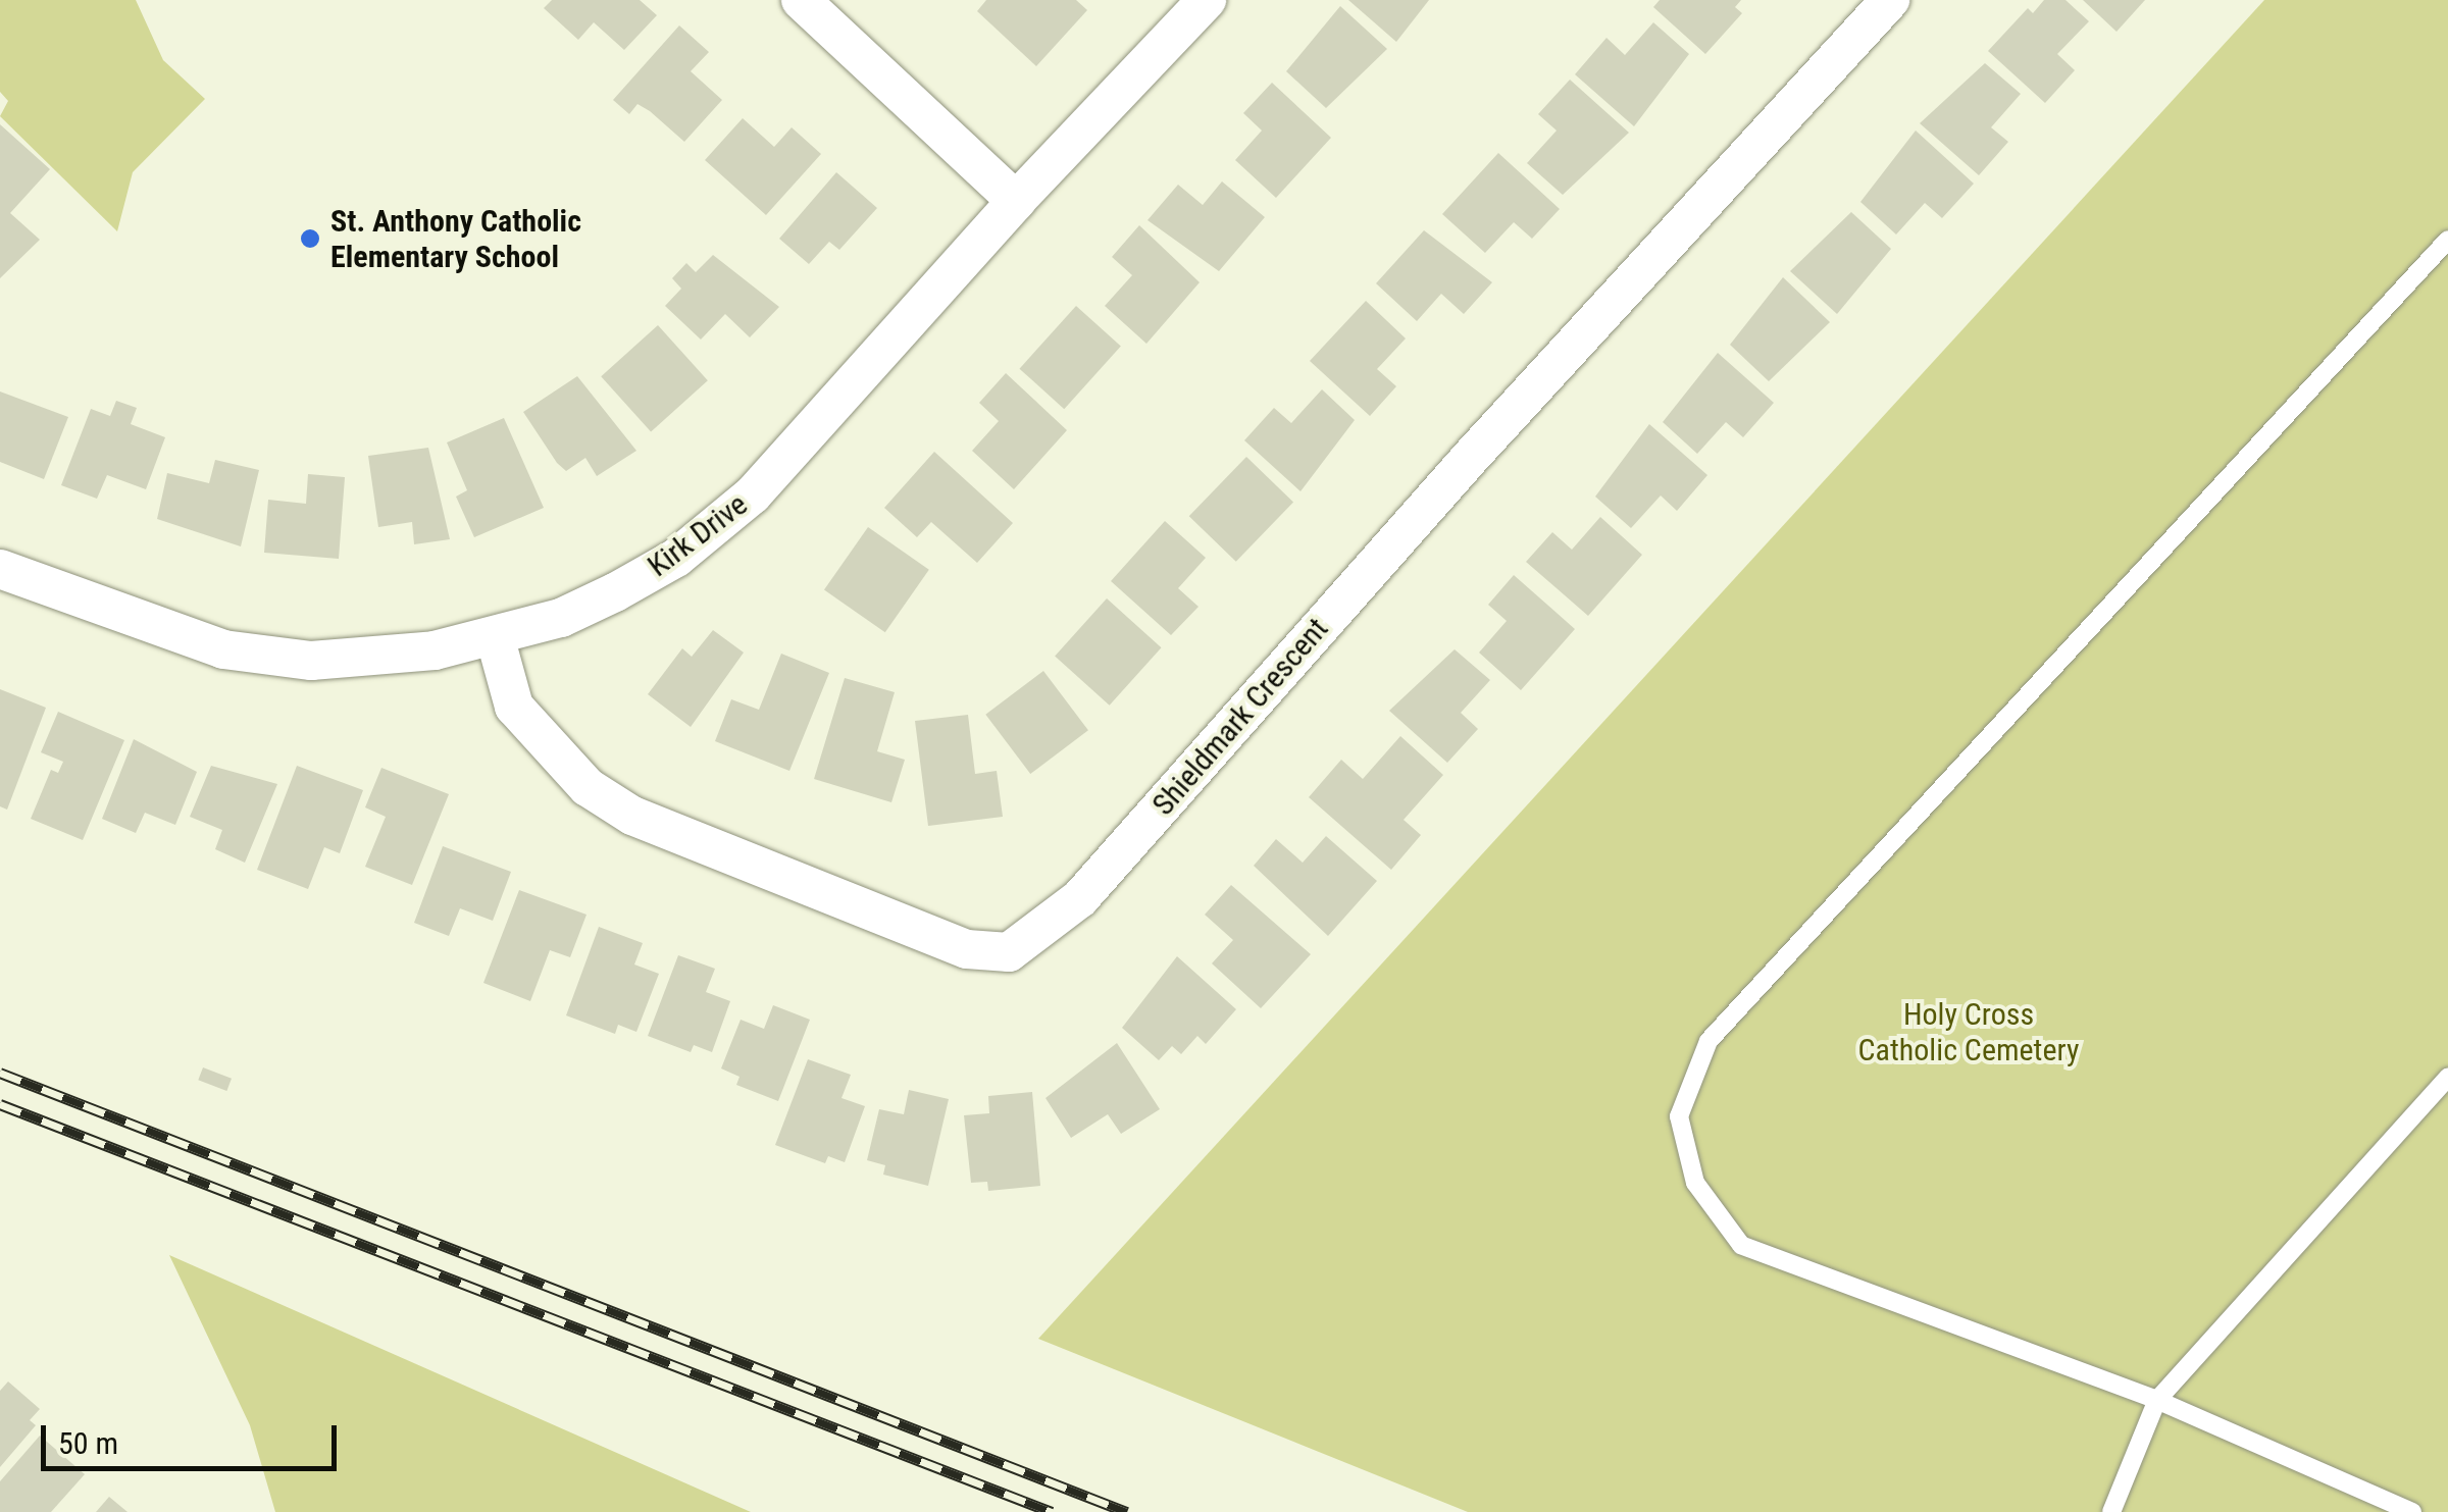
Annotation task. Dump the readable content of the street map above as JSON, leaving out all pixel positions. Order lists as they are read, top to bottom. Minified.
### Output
{"streets":{"street":["Kirk Drive","Shieldmark Crescent"]},"crossings":[["Kirk Drive","Shieldmark Crescent"]],"parks":["Holy Cross Catholic Cemetery"],"places":["St. Anthony Catholic Elementary School"],"scale_bar":"50 m"}
